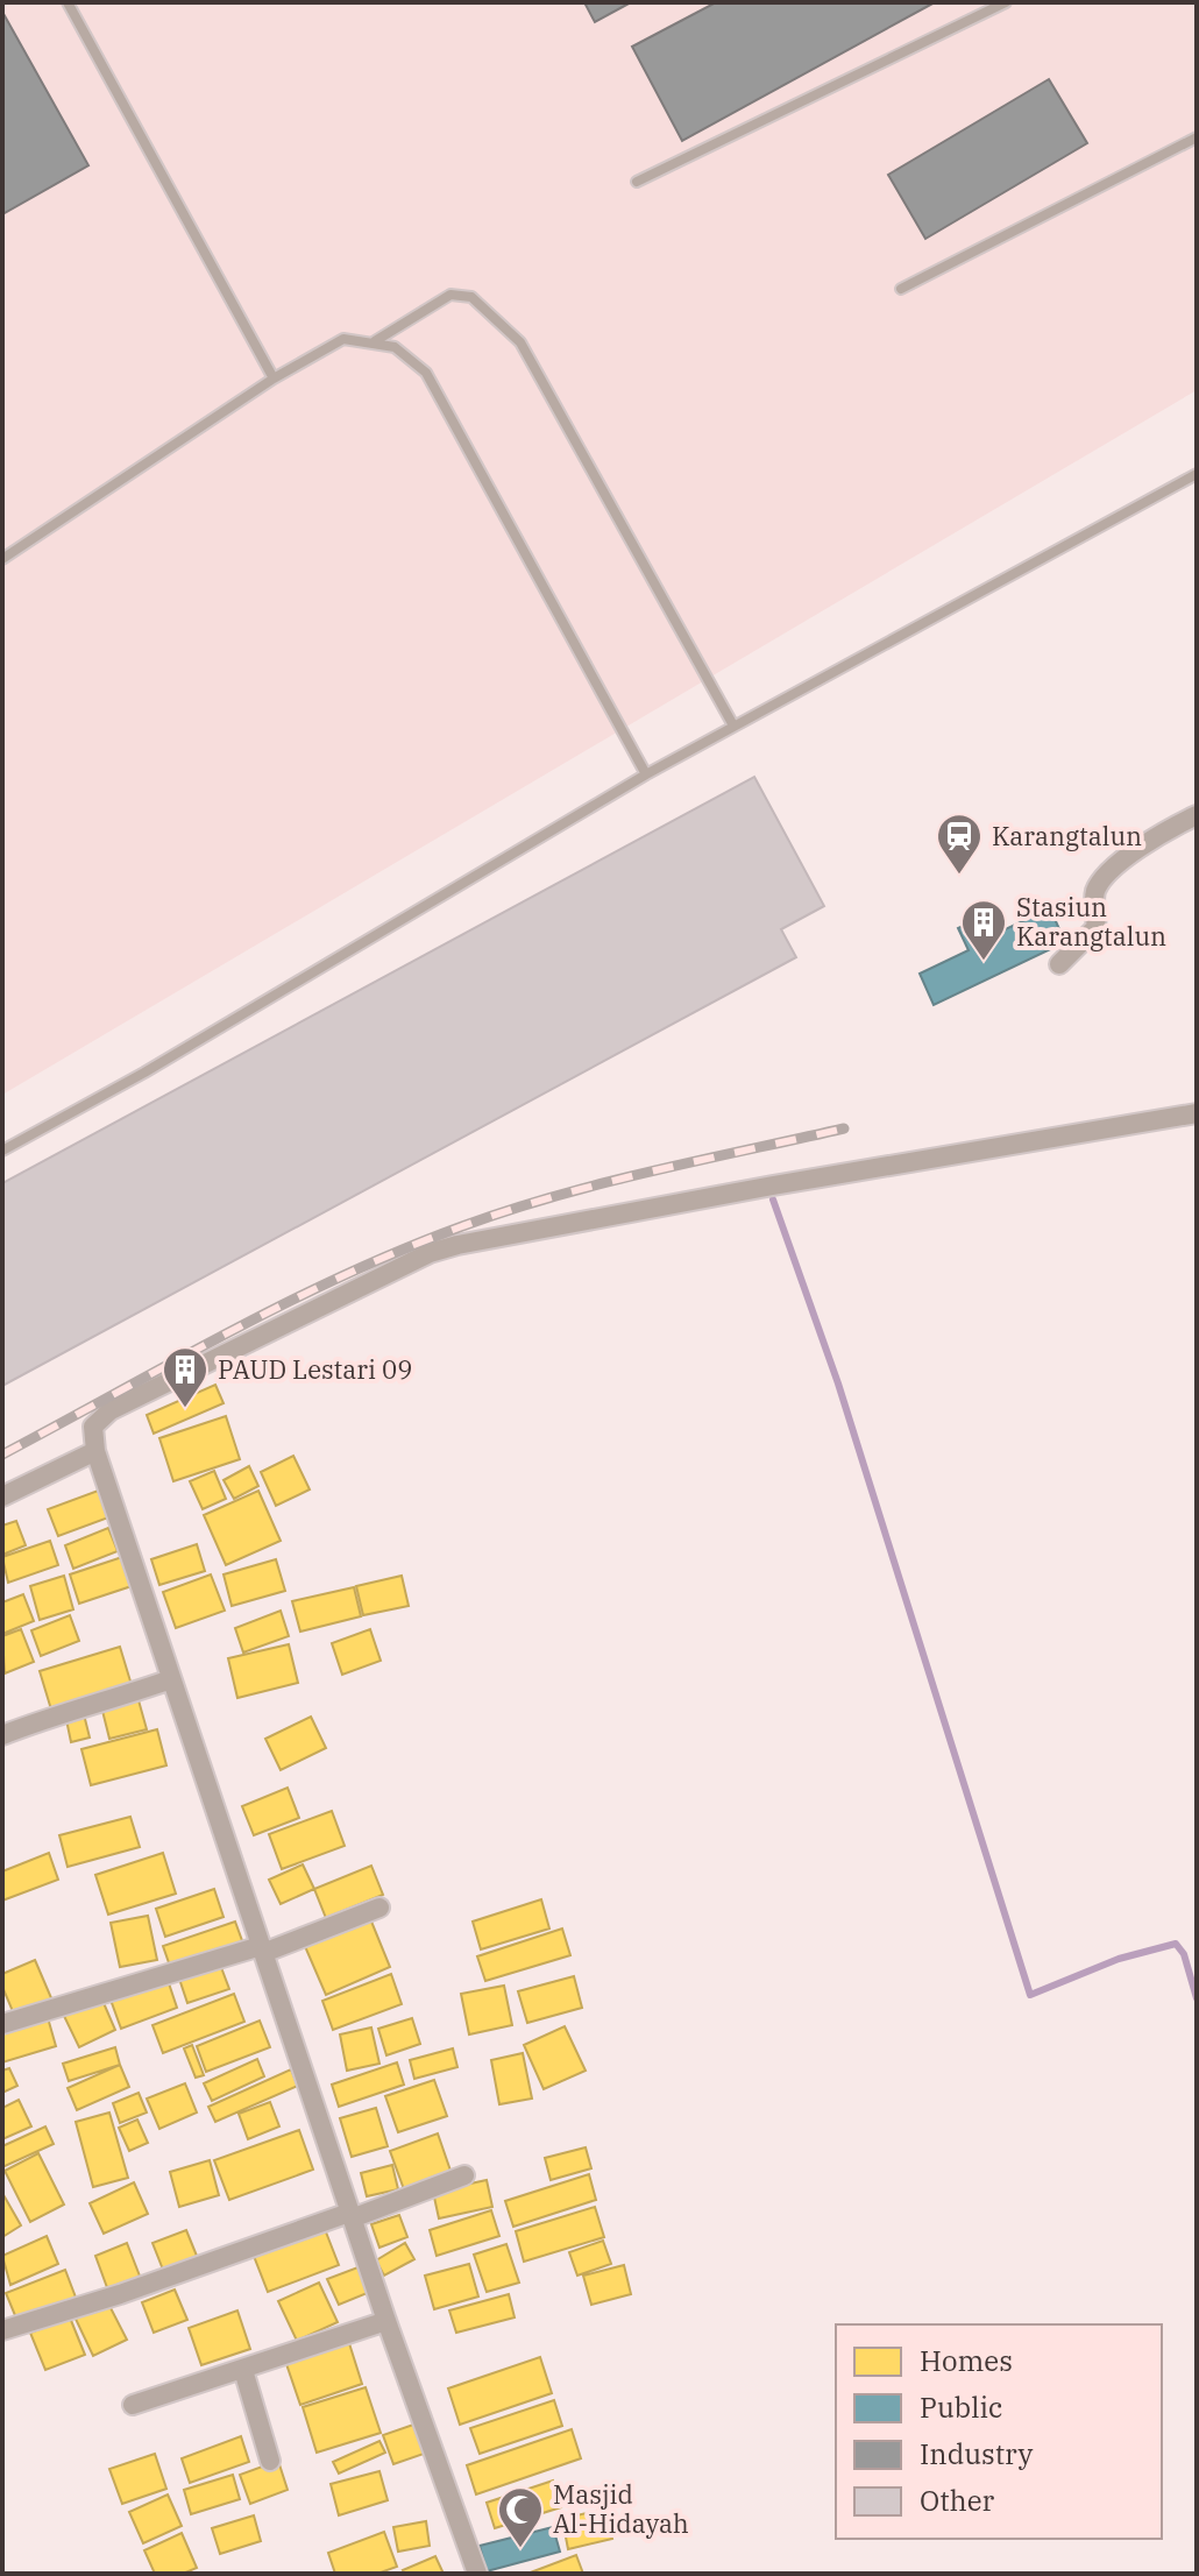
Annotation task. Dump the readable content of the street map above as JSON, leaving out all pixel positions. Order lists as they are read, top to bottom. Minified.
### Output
{"places":{"station":["Karangtalun"],"building":["Stasiun Karangtalun","PAUD Lestari 09"],"mosque":["Masjid Al-Hidayah"]},"legend":["Homes","Public","Industry","Other"]}
